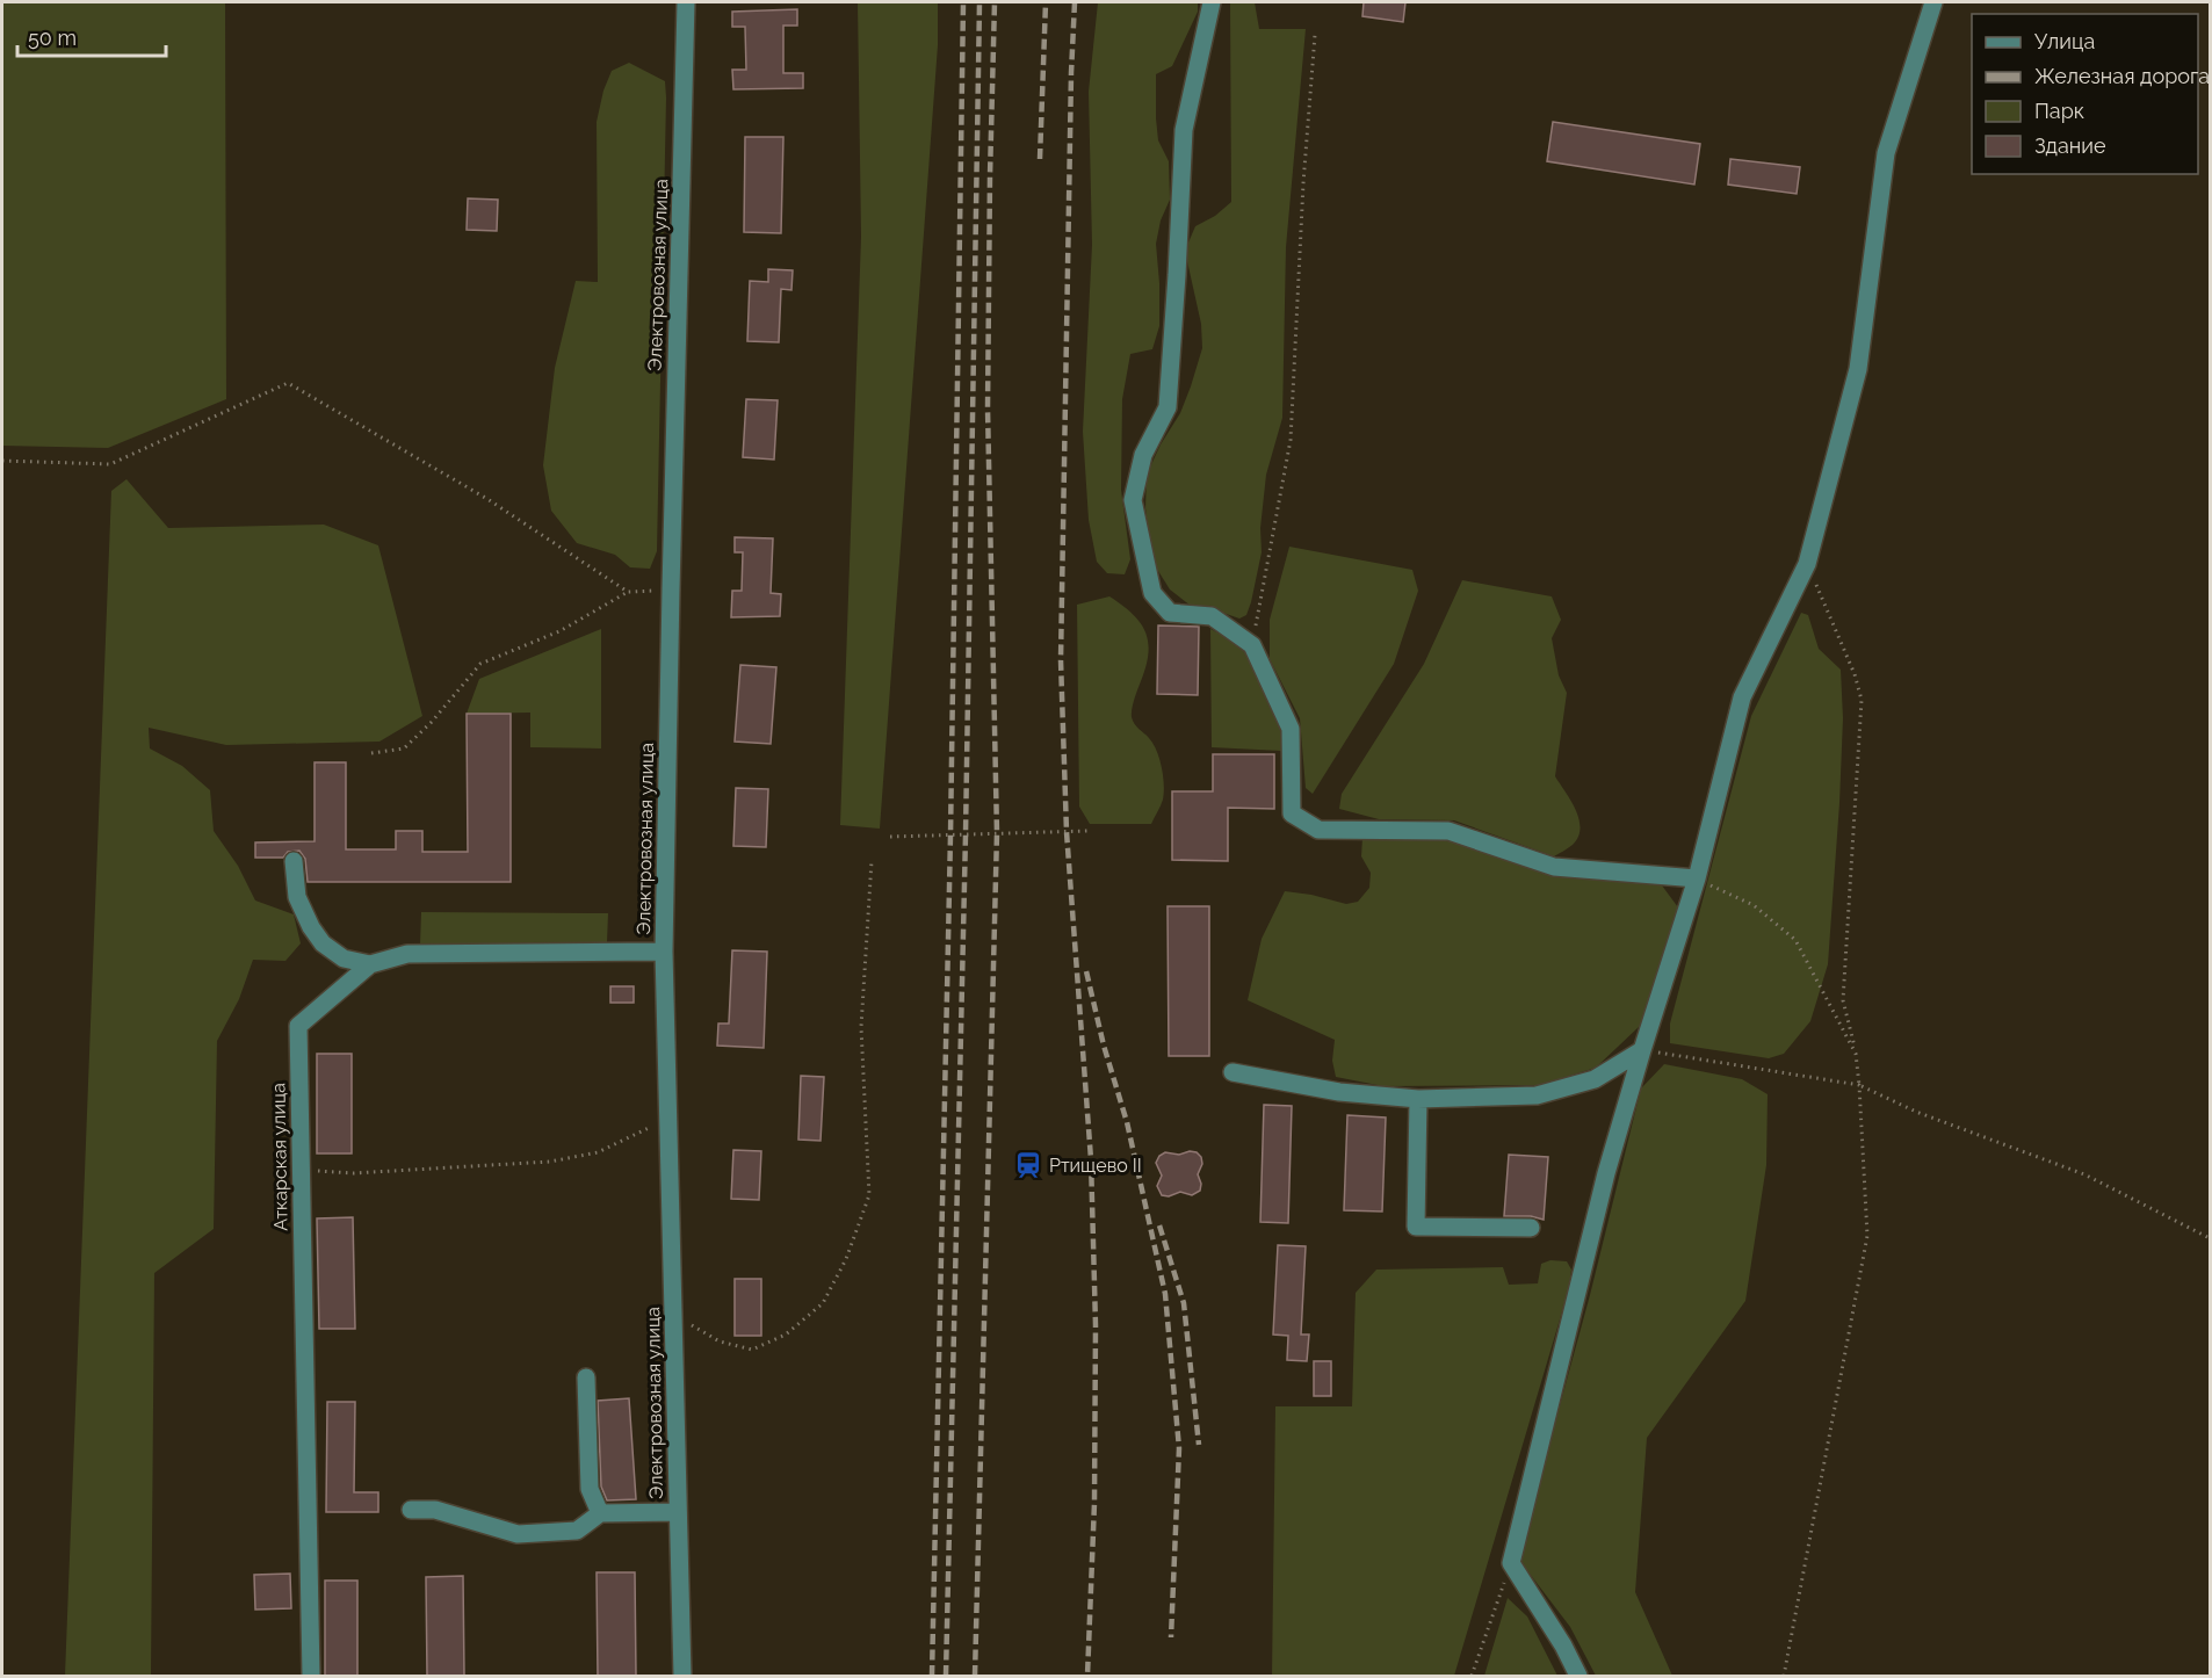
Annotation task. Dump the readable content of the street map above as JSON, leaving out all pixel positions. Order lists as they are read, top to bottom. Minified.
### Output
{"streets":{"street":["Электровозная улица","Аткарская улица"]},"crossings":[["Электровозная улица","Аткарская улица"]],"places":{"station":["Ртищево II"]},"legend":["Улица","Железная дорога","Парк","Здание"],"scale_bar":"50 m"}
